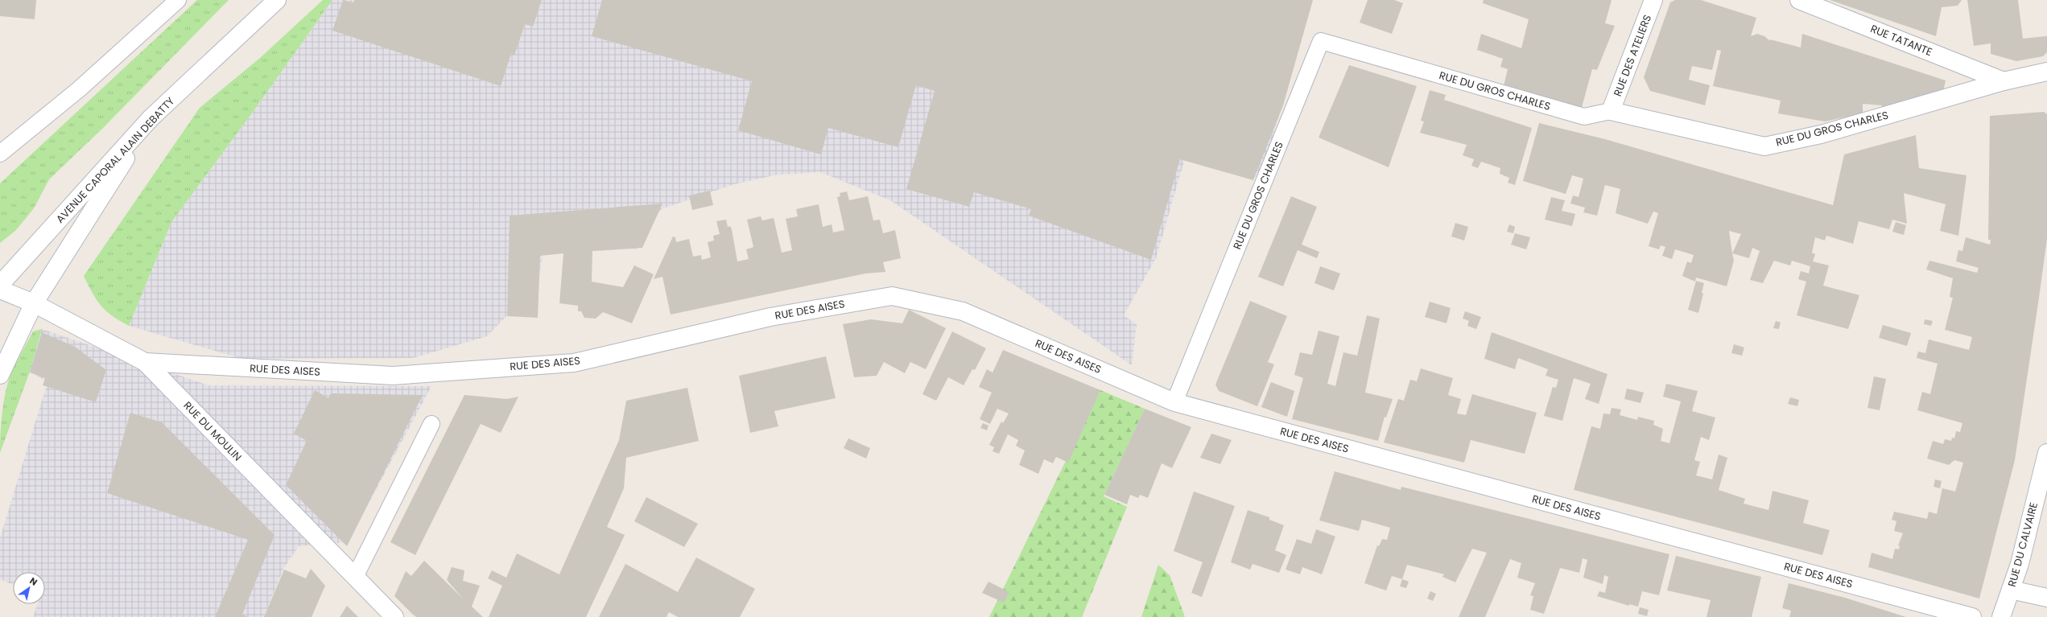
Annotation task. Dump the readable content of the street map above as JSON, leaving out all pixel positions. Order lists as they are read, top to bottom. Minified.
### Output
{"streets":{"street":["RUE TATANTE","RUE DES ATELIERS","RUE DU GROS CHARLES","AVENUE CAPORAL ALAIN DEBATTY","RUE DES AISES","RUE DU MOULIN","RUE DU CALVAIRE"]},"crossings":[["RUE TATANTE","RUE DU GROS CHARLES"],["RUE DES ATELIERS","RUE DU GROS CHARLES"],["RUE DU GROS CHARLES","RUE DES AISES"],["RUE DES AISES","RUE DU MOULIN"]],"north":"top right"}
